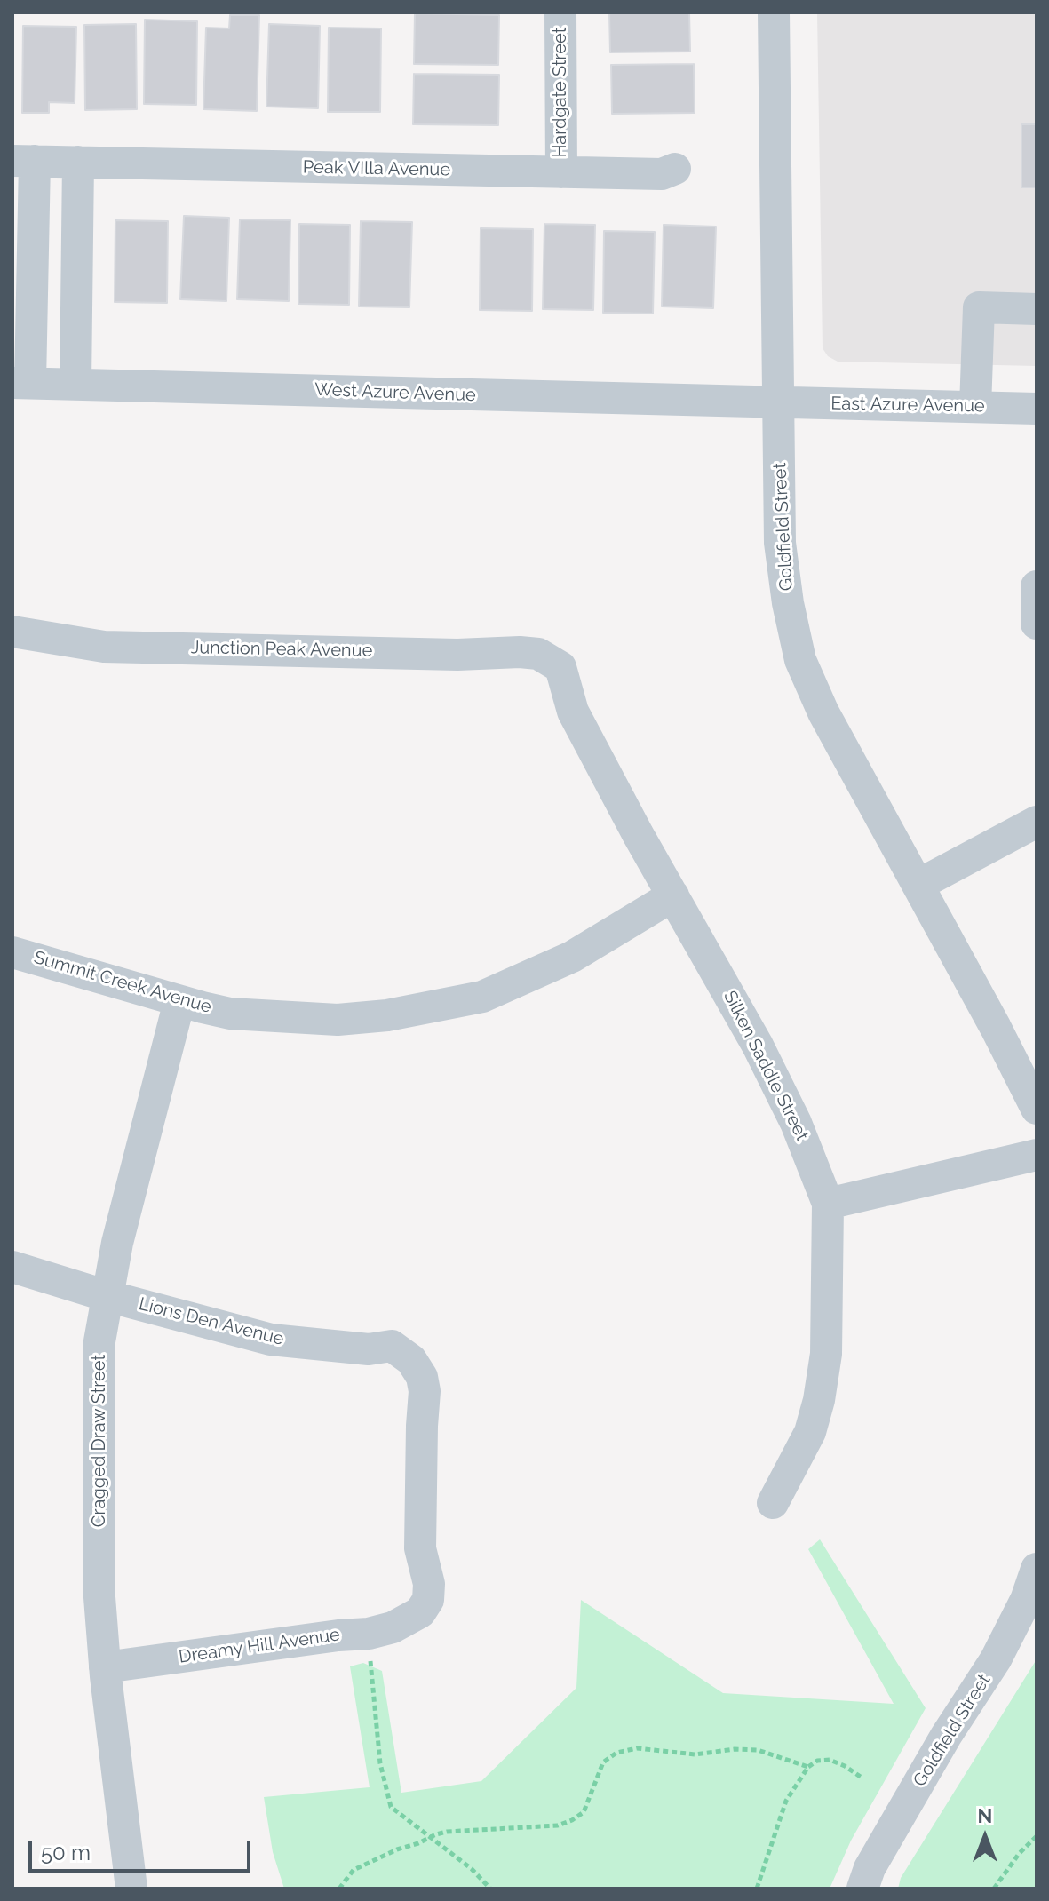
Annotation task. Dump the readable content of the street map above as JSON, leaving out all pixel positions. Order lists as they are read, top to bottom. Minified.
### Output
{"streets":{"street":["Hardgate Street","Peak VIlla Avenue","West Azure Avenue","East Azure Avenue","Goldfield Street","Junction Peak Avenue","Summit Creek Avenue","Silken Saddle Street","Lions Den Avenue","Cragged Draw Street","Dreamy Hill Avenue"]},"crossings":[["Hardgate Street","Peak VIlla Avenue"],["Peak VIlla Avenue","West Azure Avenue"],["West Azure Avenue","East Azure Avenue"],["West Azure Avenue","Goldfield Street"],["East Azure Avenue","Goldfield Street"],["Junction Peak Avenue","Silken Saddle Street"],["Summit Creek Avenue","Silken Saddle Street"],["Summit Creek Avenue","Cragged Draw Street"],["Lions Den Avenue","Cragged Draw Street"],["Lions Den Avenue","Dreamy Hill Avenue"],["Cragged Draw Street","Dreamy Hill Avenue"]],"scale_bar":"50 m","north":"top"}
